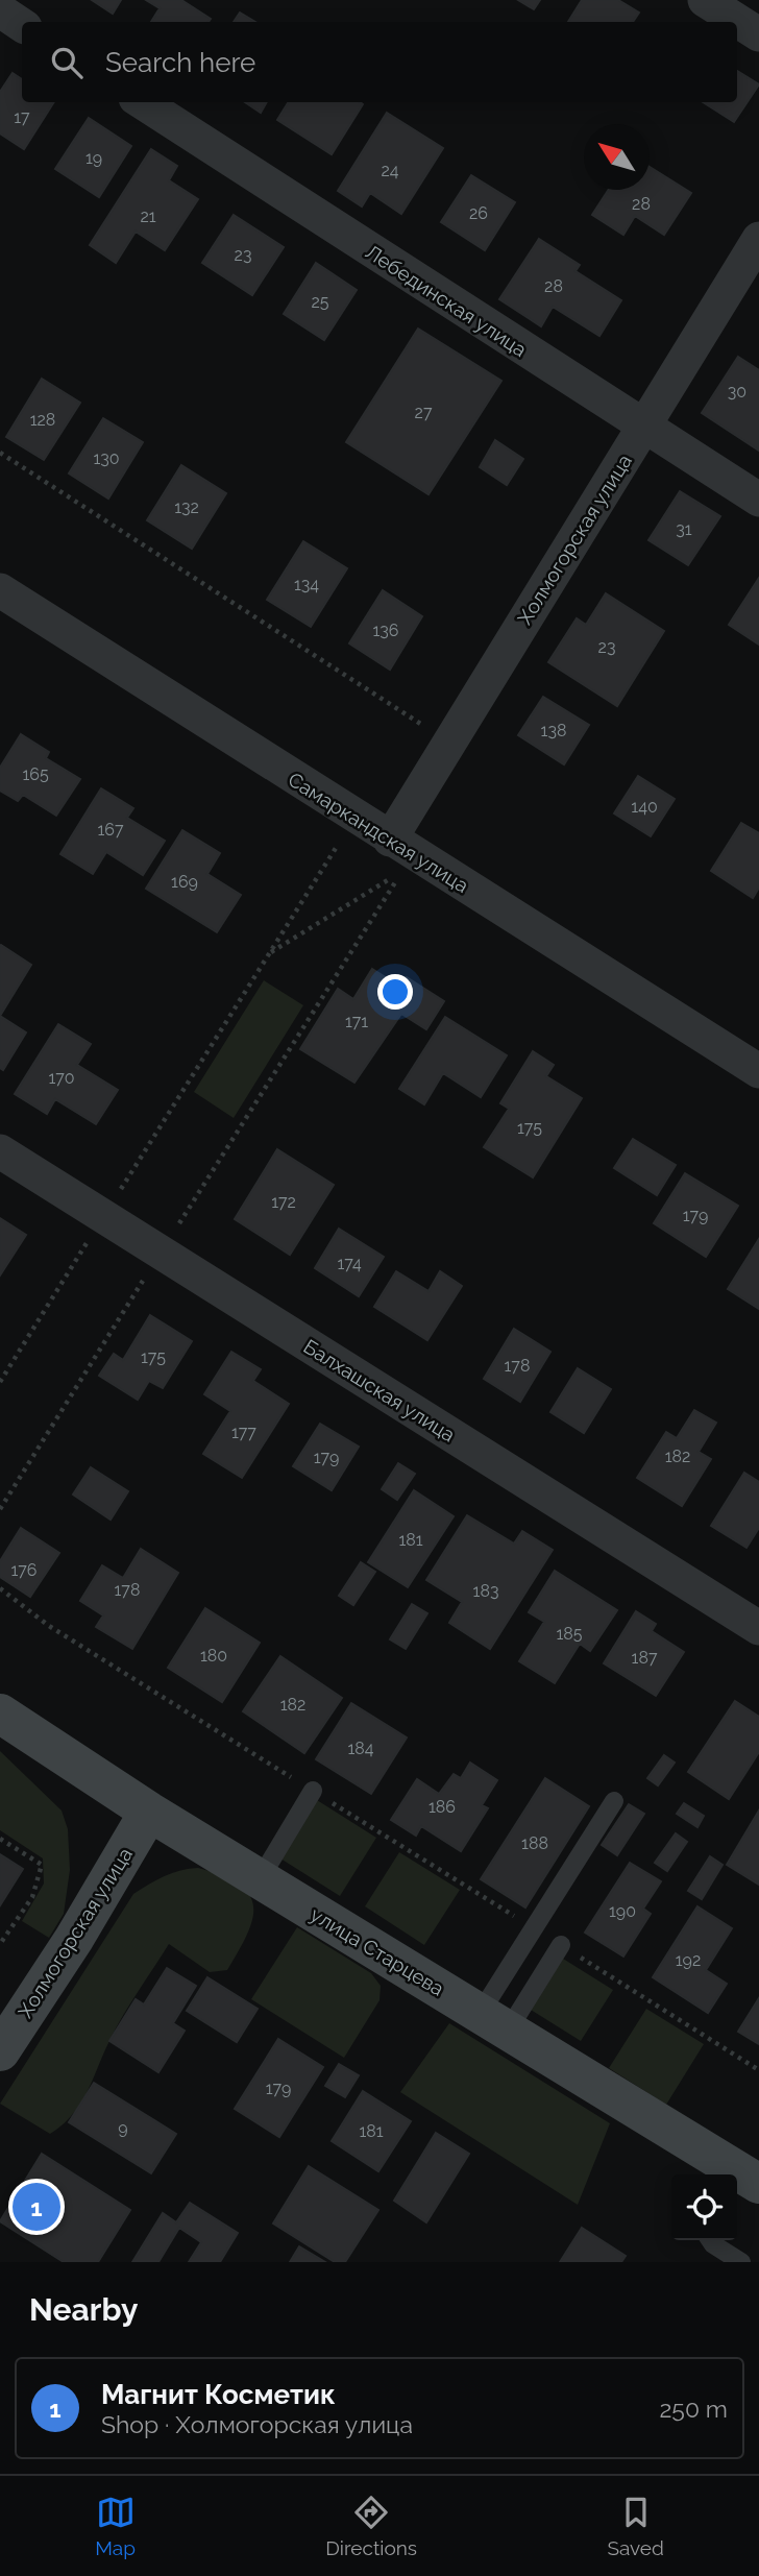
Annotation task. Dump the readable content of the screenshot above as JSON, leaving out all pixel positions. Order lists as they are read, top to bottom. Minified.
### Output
{"streets":{"street":["Лебединская улица","Холмогорская улица","Самаркандская улица","Балхашская улица","улица Старцева"]},"crossings":[["Лебединская улица","Холмогорская улица"],["Холмогорская улица","Самаркандская улица"],["Холмогорская улица","улица Старцева"]],"house_numbers":["17","19","24","28","26","21","23","28","25","30","27","128","130","132","31","134","136","23","138","165","140","167","169","171","170","175","172","179","174","175","178","177","182","179","181","176","178","183","185","180","187","182","184","186","188","190","192","179","9","181"],"north":"top left","page":{"search":"Search here","pins":"1","heading":"Nearby","list":[{"mark":"1","name":"Магнит Косметик","note":"Shop · Холмогорская улица","value":"250 m"}],"nav":["Map","Directions","Saved"]}}
